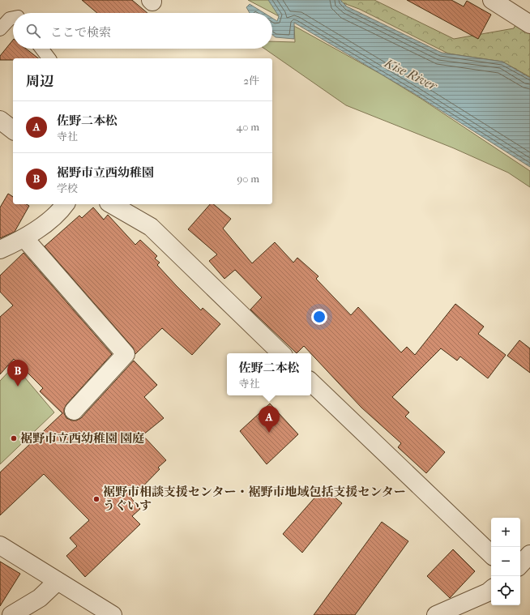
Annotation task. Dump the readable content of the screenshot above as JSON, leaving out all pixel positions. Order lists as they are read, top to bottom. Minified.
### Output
{"water":["Kise River"],"places":["裾野市立西幼稚園 園庭","裾野市相談支援センター・裾野市地域包括支援センター うぐいす"],"page":{"search":"ここで検索","heading":["周辺","2件"],"list":[{"mark":"A","name":"佐野二本松","note":"寺社","value":"40 m"},{"mark":"B","name":"裾野市立西幼稚園","note":"学校","value":"90 m"}],"popup":["佐野二本松","寺社"],"pins":["B","A"],"map_buttons":["+","−"]}}
